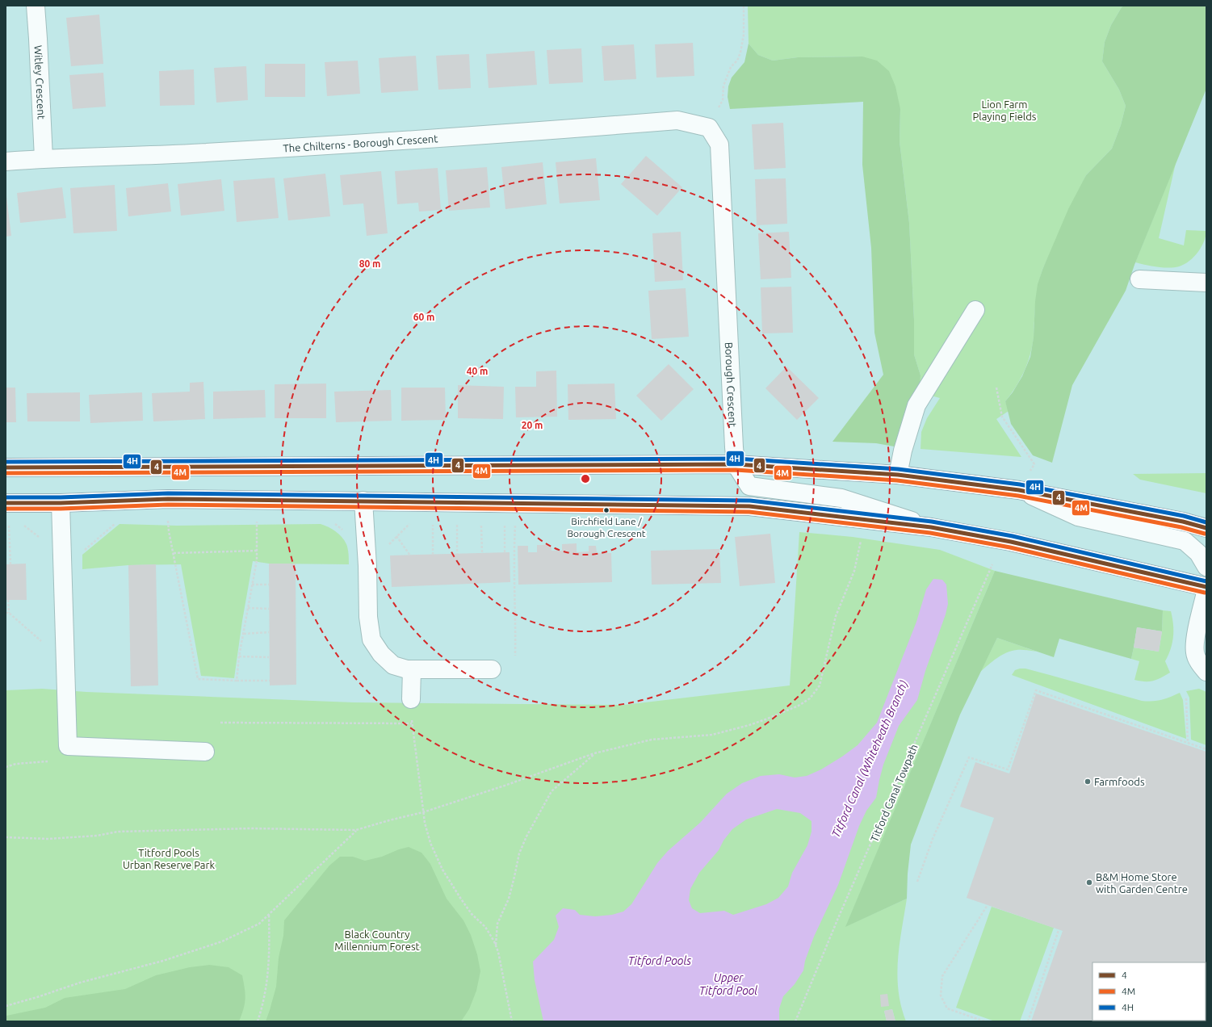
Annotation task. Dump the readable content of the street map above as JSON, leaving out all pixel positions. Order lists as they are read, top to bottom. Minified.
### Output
{"streets":{"street":["Witley Crescent","The Chilterns - Borough Crescent","Borough Crescent"],"path":["Titford Canal Towpath"]},"crossings":[["Witley Crescent","The Chilterns - Borough Crescent"],["The Chilterns - Borough Crescent","Borough Crescent"]],"water":["Titford Canal (Whiteheath Branch)","Titford Pools","Upper Titford Pool"],"parks":["Lion Farm Playing Fields","Titford Pools Urban Reserve Park","Black Country Millennium Forest"],"places":["Birchfield Lane / Borough Crescent","Farmfoods","B&M Home Store with Garden Centre"],"lines":["transit line 4H","transit line 4","transit line 4M"],"legend":["4","4M","4H"],"rings":["80 m","60 m","40 m","20 m"]}
